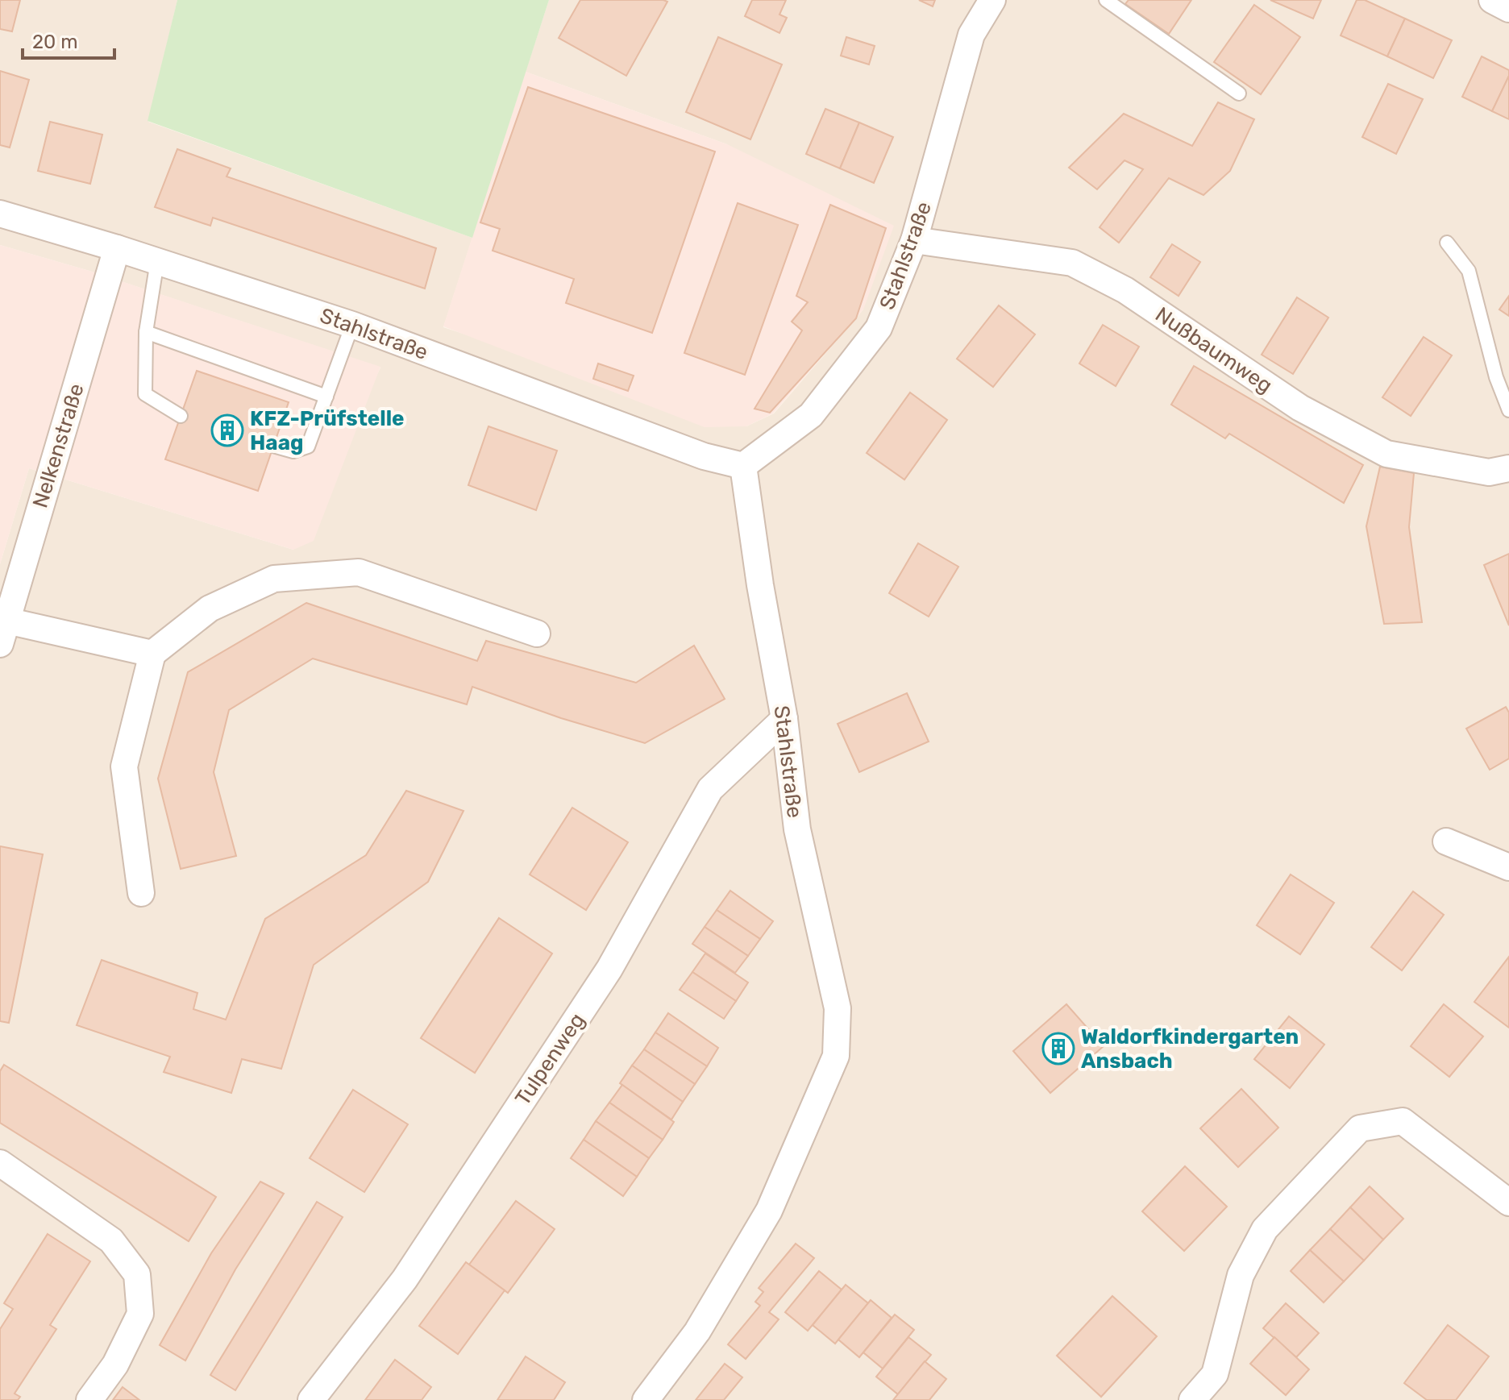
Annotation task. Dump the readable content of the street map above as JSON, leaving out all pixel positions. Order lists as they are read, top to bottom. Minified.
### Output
{"streets":{"street":["Stahlstraße","Nußbaumweg","Nelkenstraße","Tulpenweg"]},"crossings":[["Stahlstraße","Nußbaumweg"],["Stahlstraße","Nelkenstraße"],["Stahlstraße","Tulpenweg"]],"places":{"building":["KFZ-Prüfstelle Haag","Waldorfkindergarten Ansbach"]},"scale_bar":"20 m"}
